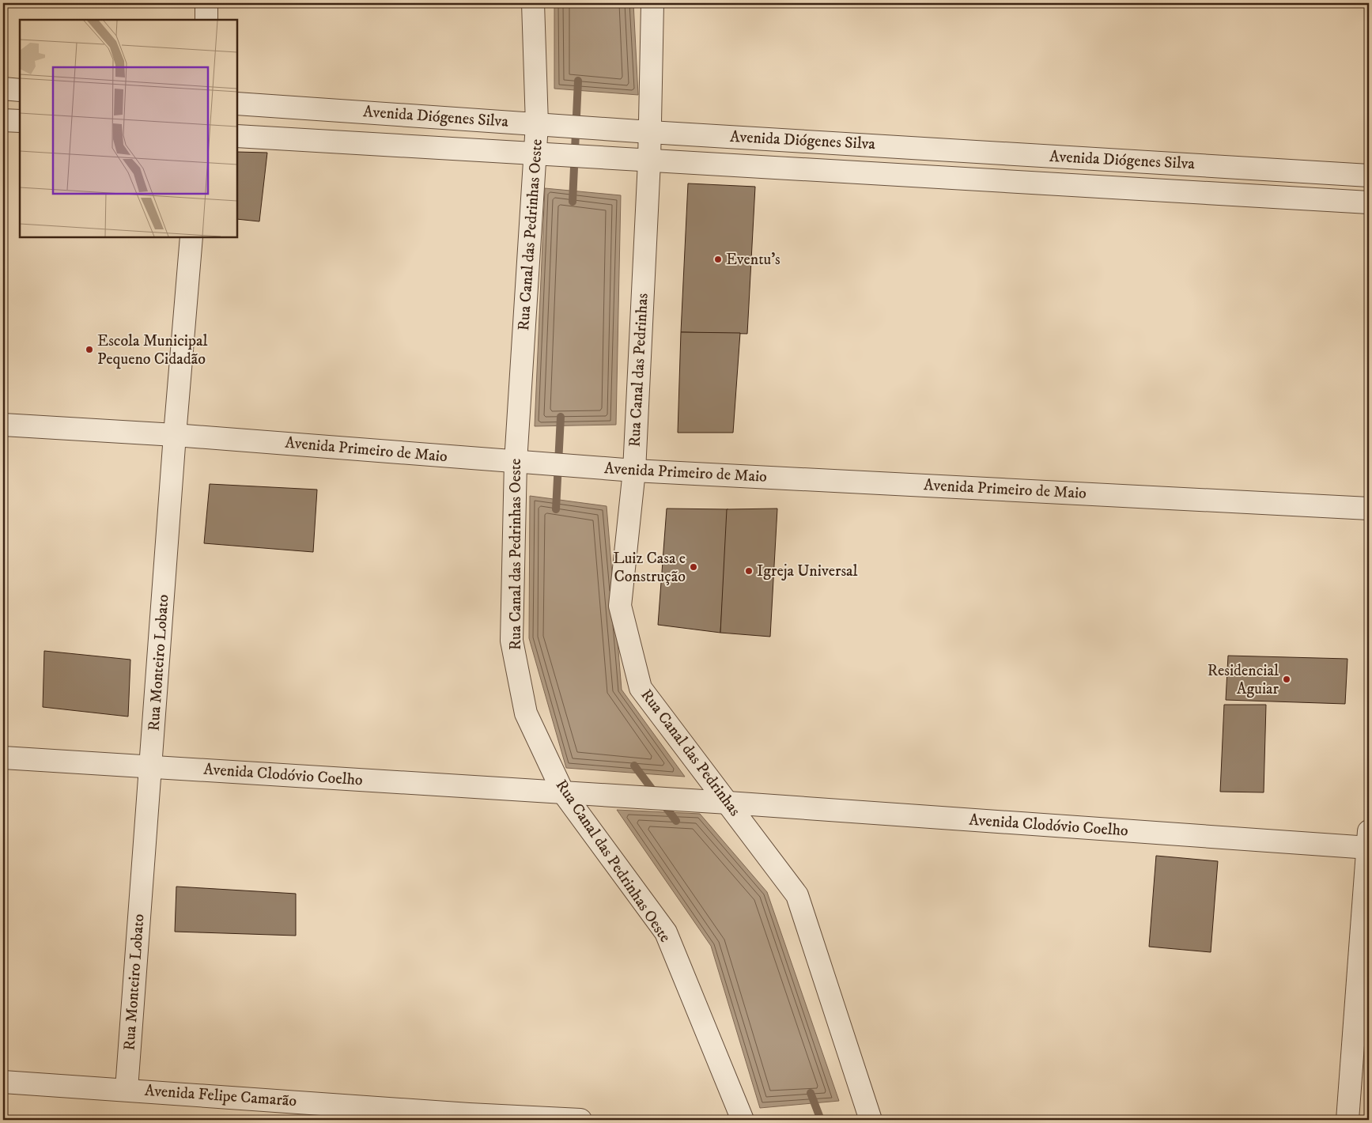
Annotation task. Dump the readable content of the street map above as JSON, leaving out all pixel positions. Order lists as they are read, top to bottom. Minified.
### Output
{"streets":{"street":["Avenida Diógenes Silva","Rua Canal das Pedrinhas Oeste","Rua Canal das Pedrinhas","Avenida Primeiro de Maio","Rua Monteiro Lobato","Avenida Clodóvio Coelho","Avenida Felipe Camarão"]},"crossings":[["Avenida Diógenes Silva","Rua Canal das Pedrinhas Oeste"],["Avenida Diógenes Silva","Rua Canal das Pedrinhas"],["Rua Canal das Pedrinhas Oeste","Avenida Primeiro de Maio"],["Rua Canal das Pedrinhas Oeste","Avenida Clodóvio Coelho"],["Rua Canal das Pedrinhas","Avenida Primeiro de Maio"],["Rua Canal das Pedrinhas","Avenida Clodóvio Coelho"],["Avenida Primeiro de Maio","Rua Monteiro Lobato"],["Rua Monteiro Lobato","Avenida Clodóvio Coelho"],["Rua Monteiro Lobato","Avenida Felipe Camarão"]],"places":["Eventu's","Escola Municipal Pequeno Cidadão","Luiz Casa e Construção","Igreja Universal","Residencial Aguiar"]}
